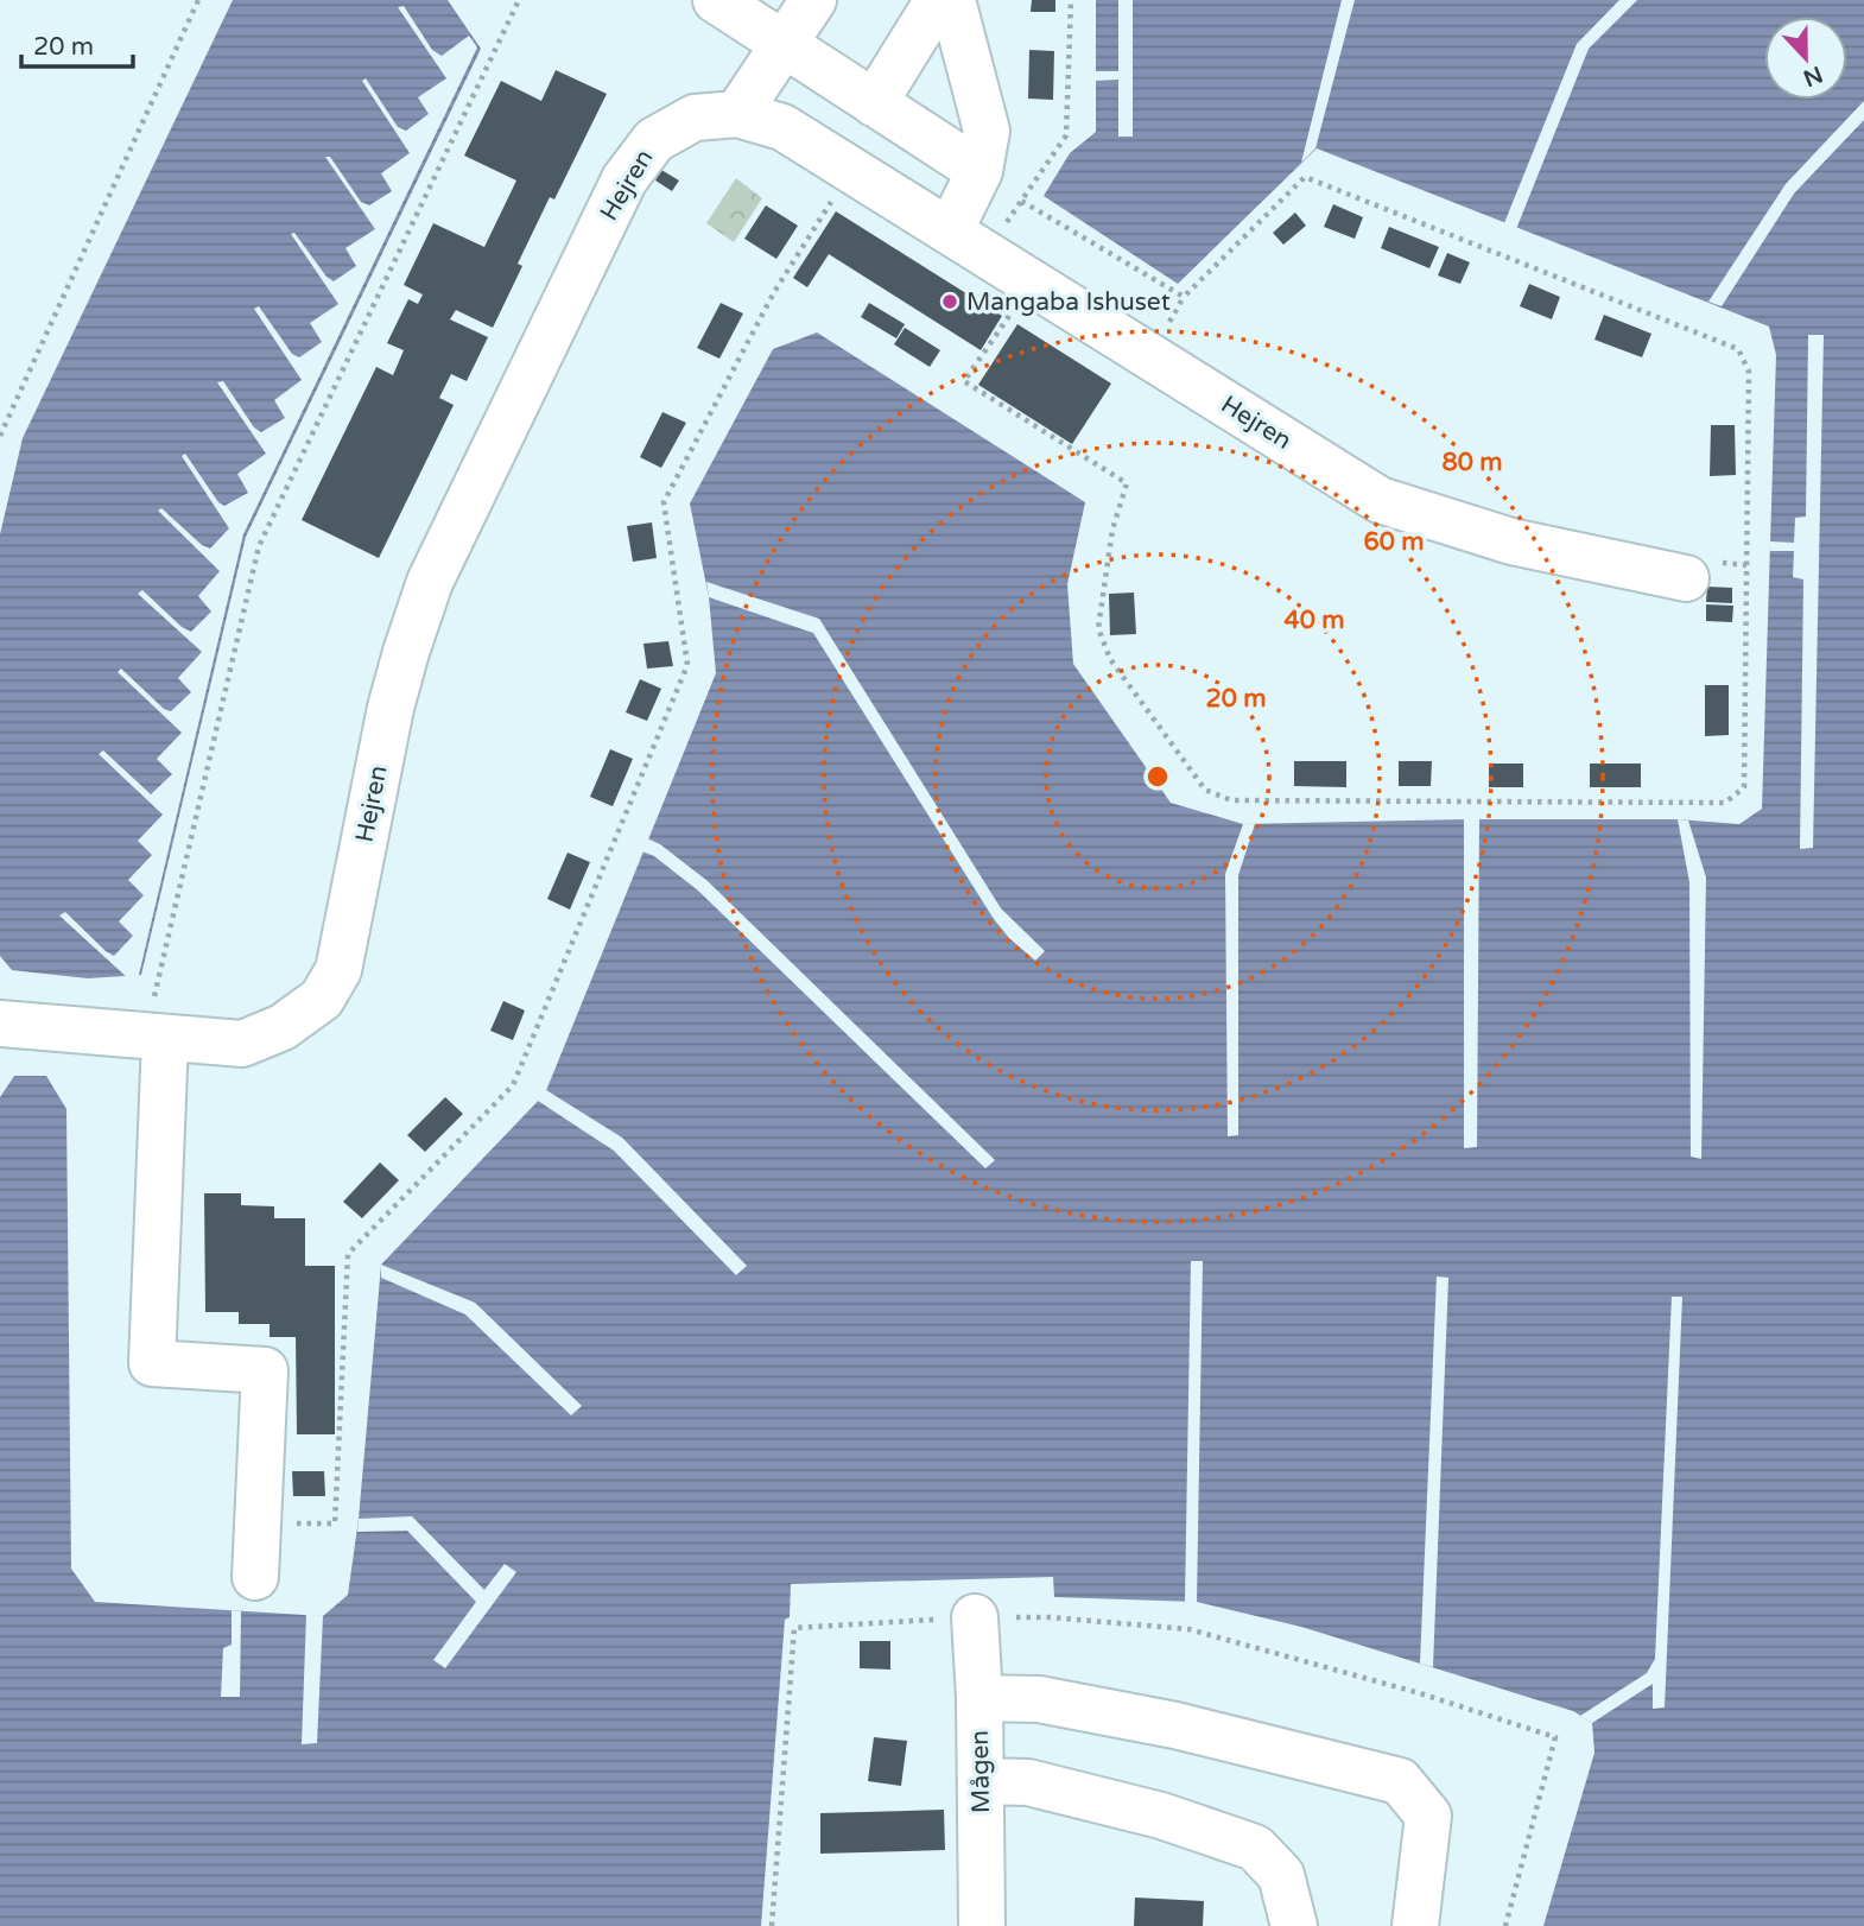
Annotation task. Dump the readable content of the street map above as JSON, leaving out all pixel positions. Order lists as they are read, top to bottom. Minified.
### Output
{"streets":{"street":["Hejren","Mågen"]},"places":["Mangaba Ishuset"],"scale_bar":"20 m","north":"bottom","rings":["80 m","60 m","40 m","20 m"]}
